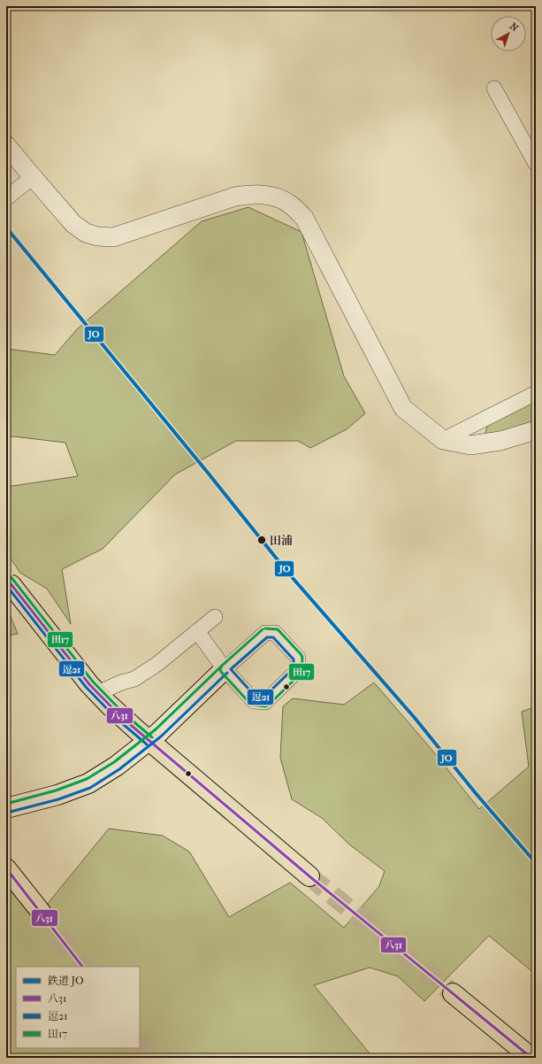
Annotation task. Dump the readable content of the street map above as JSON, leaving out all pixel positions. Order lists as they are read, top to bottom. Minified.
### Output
{"places":["田浦"],"lines":["rail line JO","transit line 田17","transit line 八31","transit line 逗21"],"legend":["鉄道 JO","八31","逗21","田17"],"north":"top right"}
